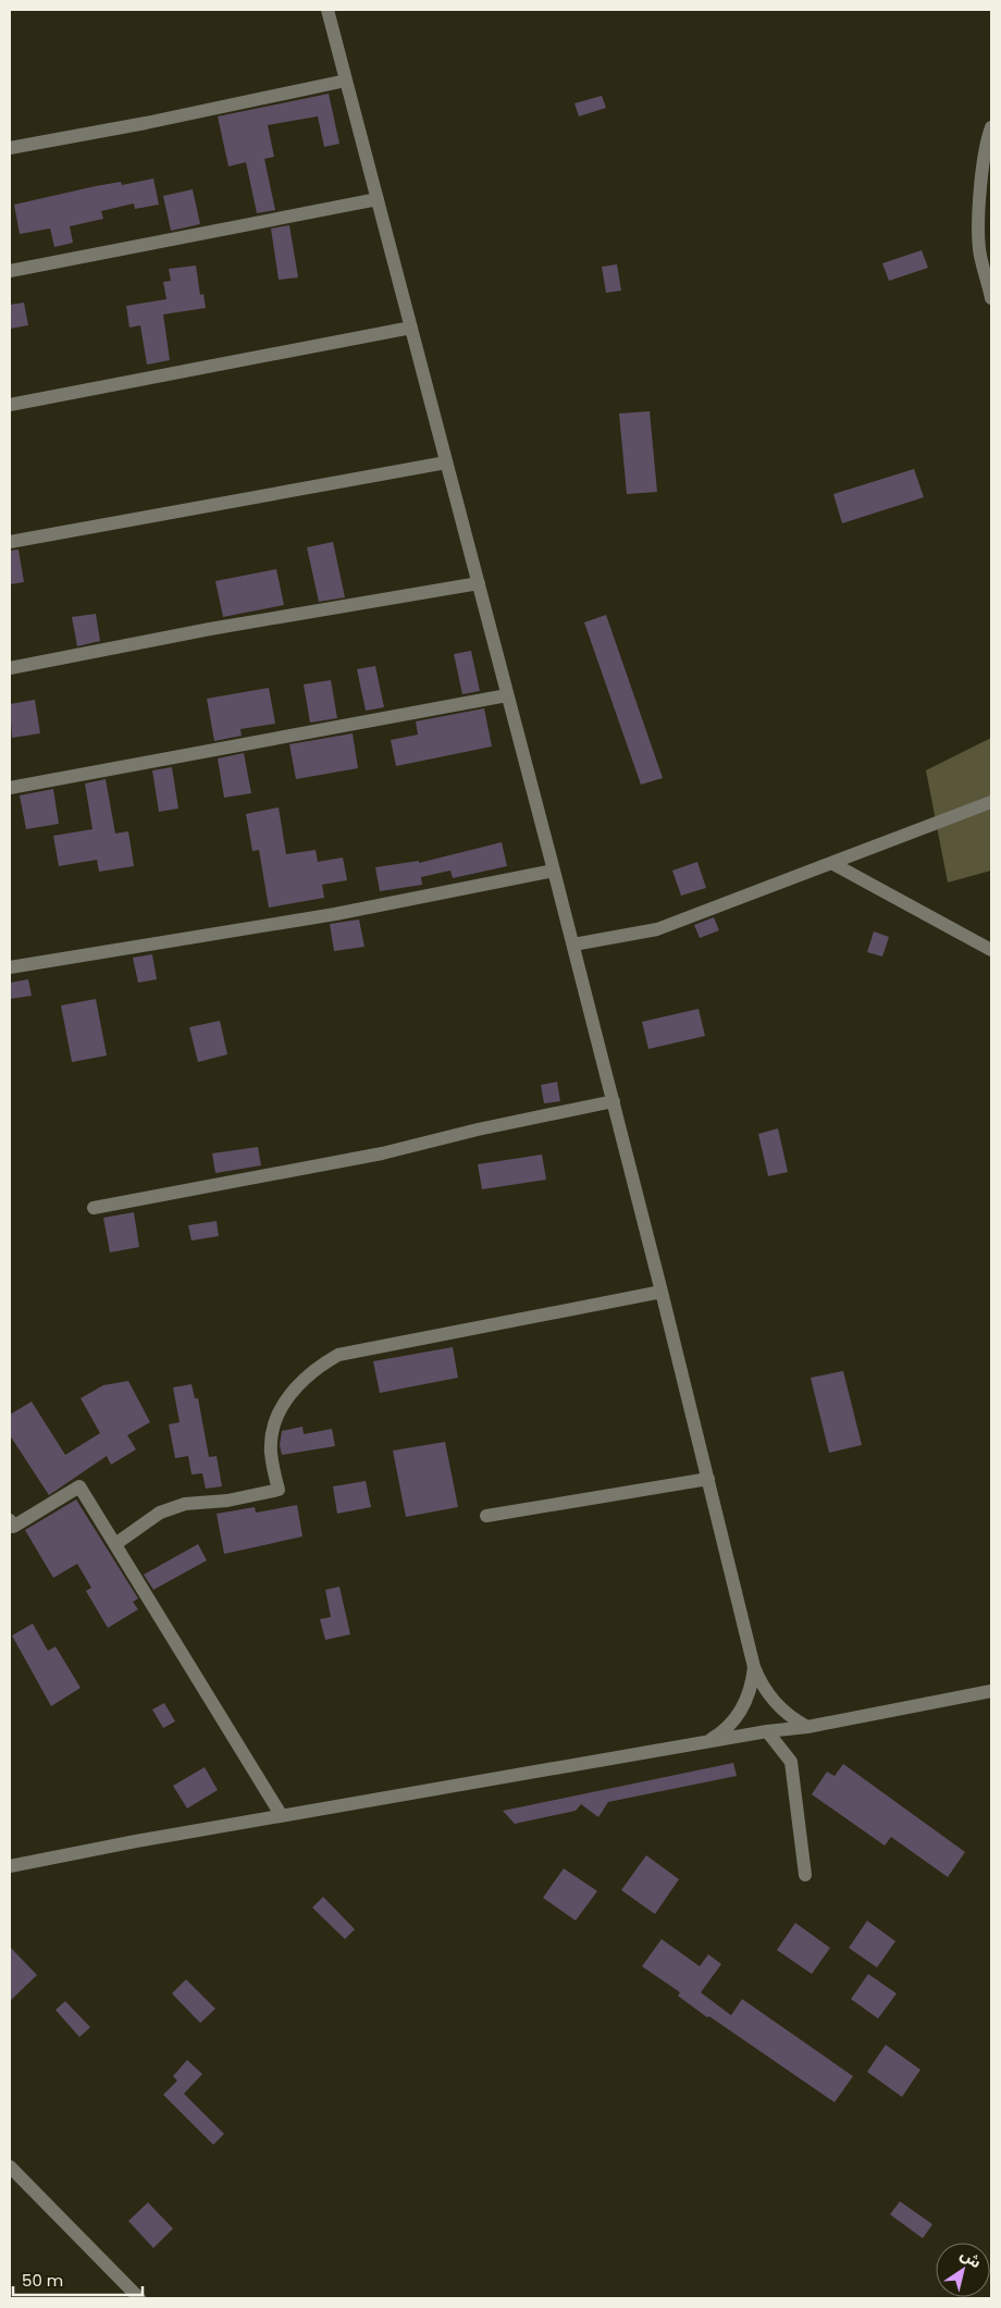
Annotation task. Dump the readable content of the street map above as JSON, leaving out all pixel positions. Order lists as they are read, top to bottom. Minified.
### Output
{"scale_bar":"50 m","north":"top right"}
